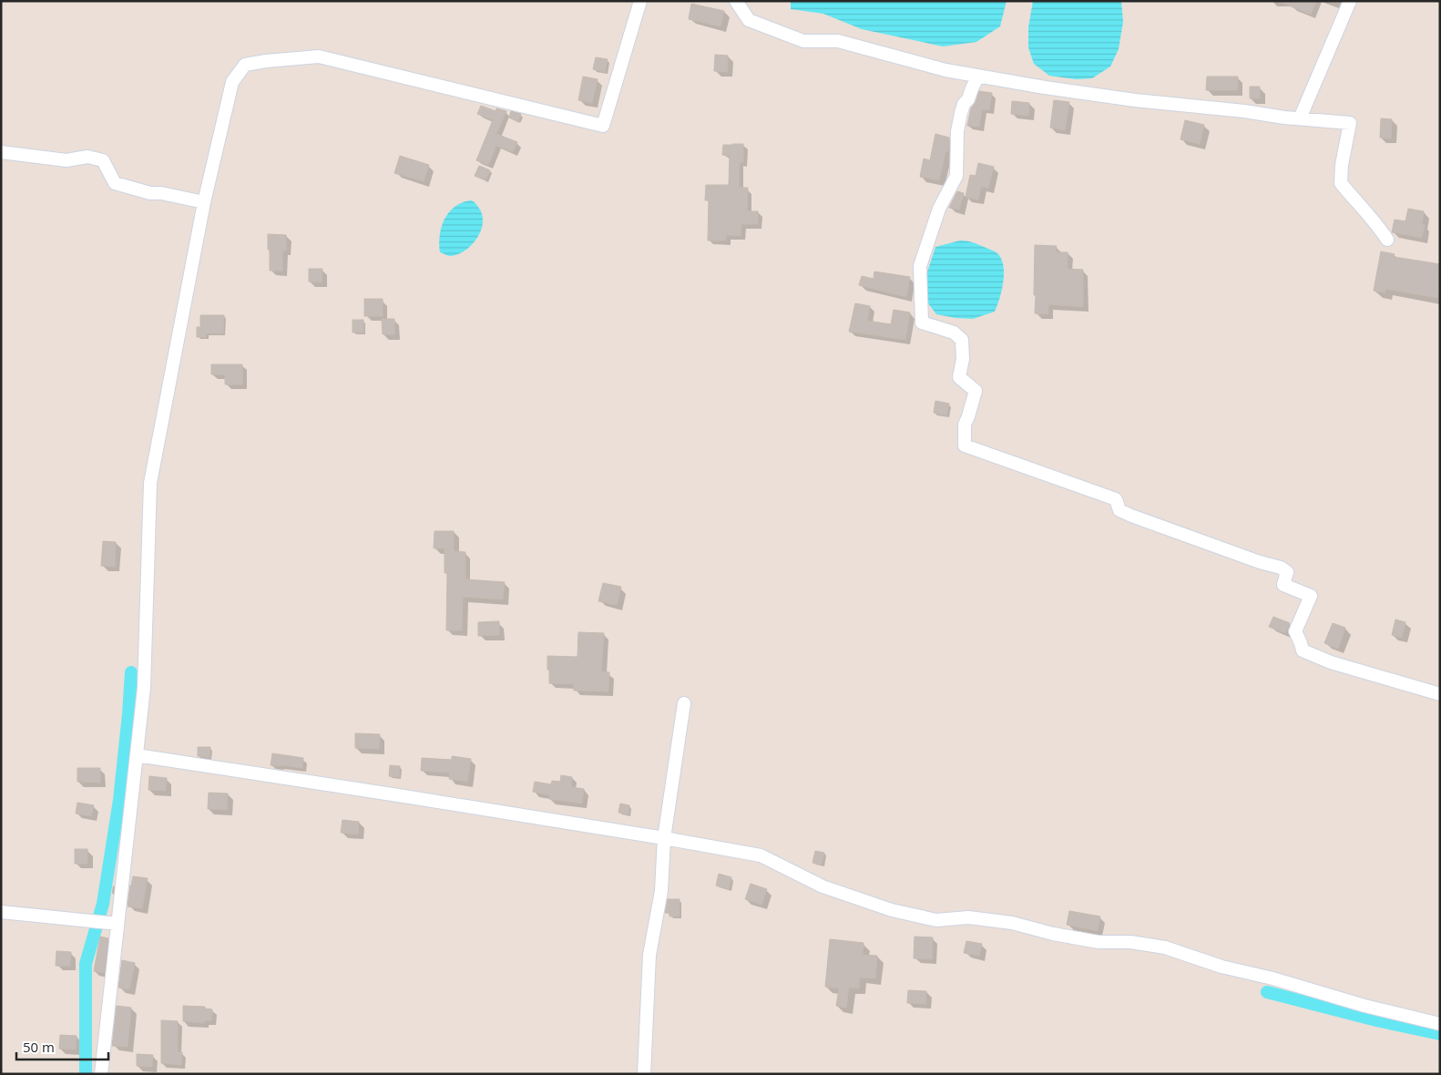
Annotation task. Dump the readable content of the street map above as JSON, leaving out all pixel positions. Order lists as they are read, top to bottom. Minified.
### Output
{"scale_bar":"50 m"}
